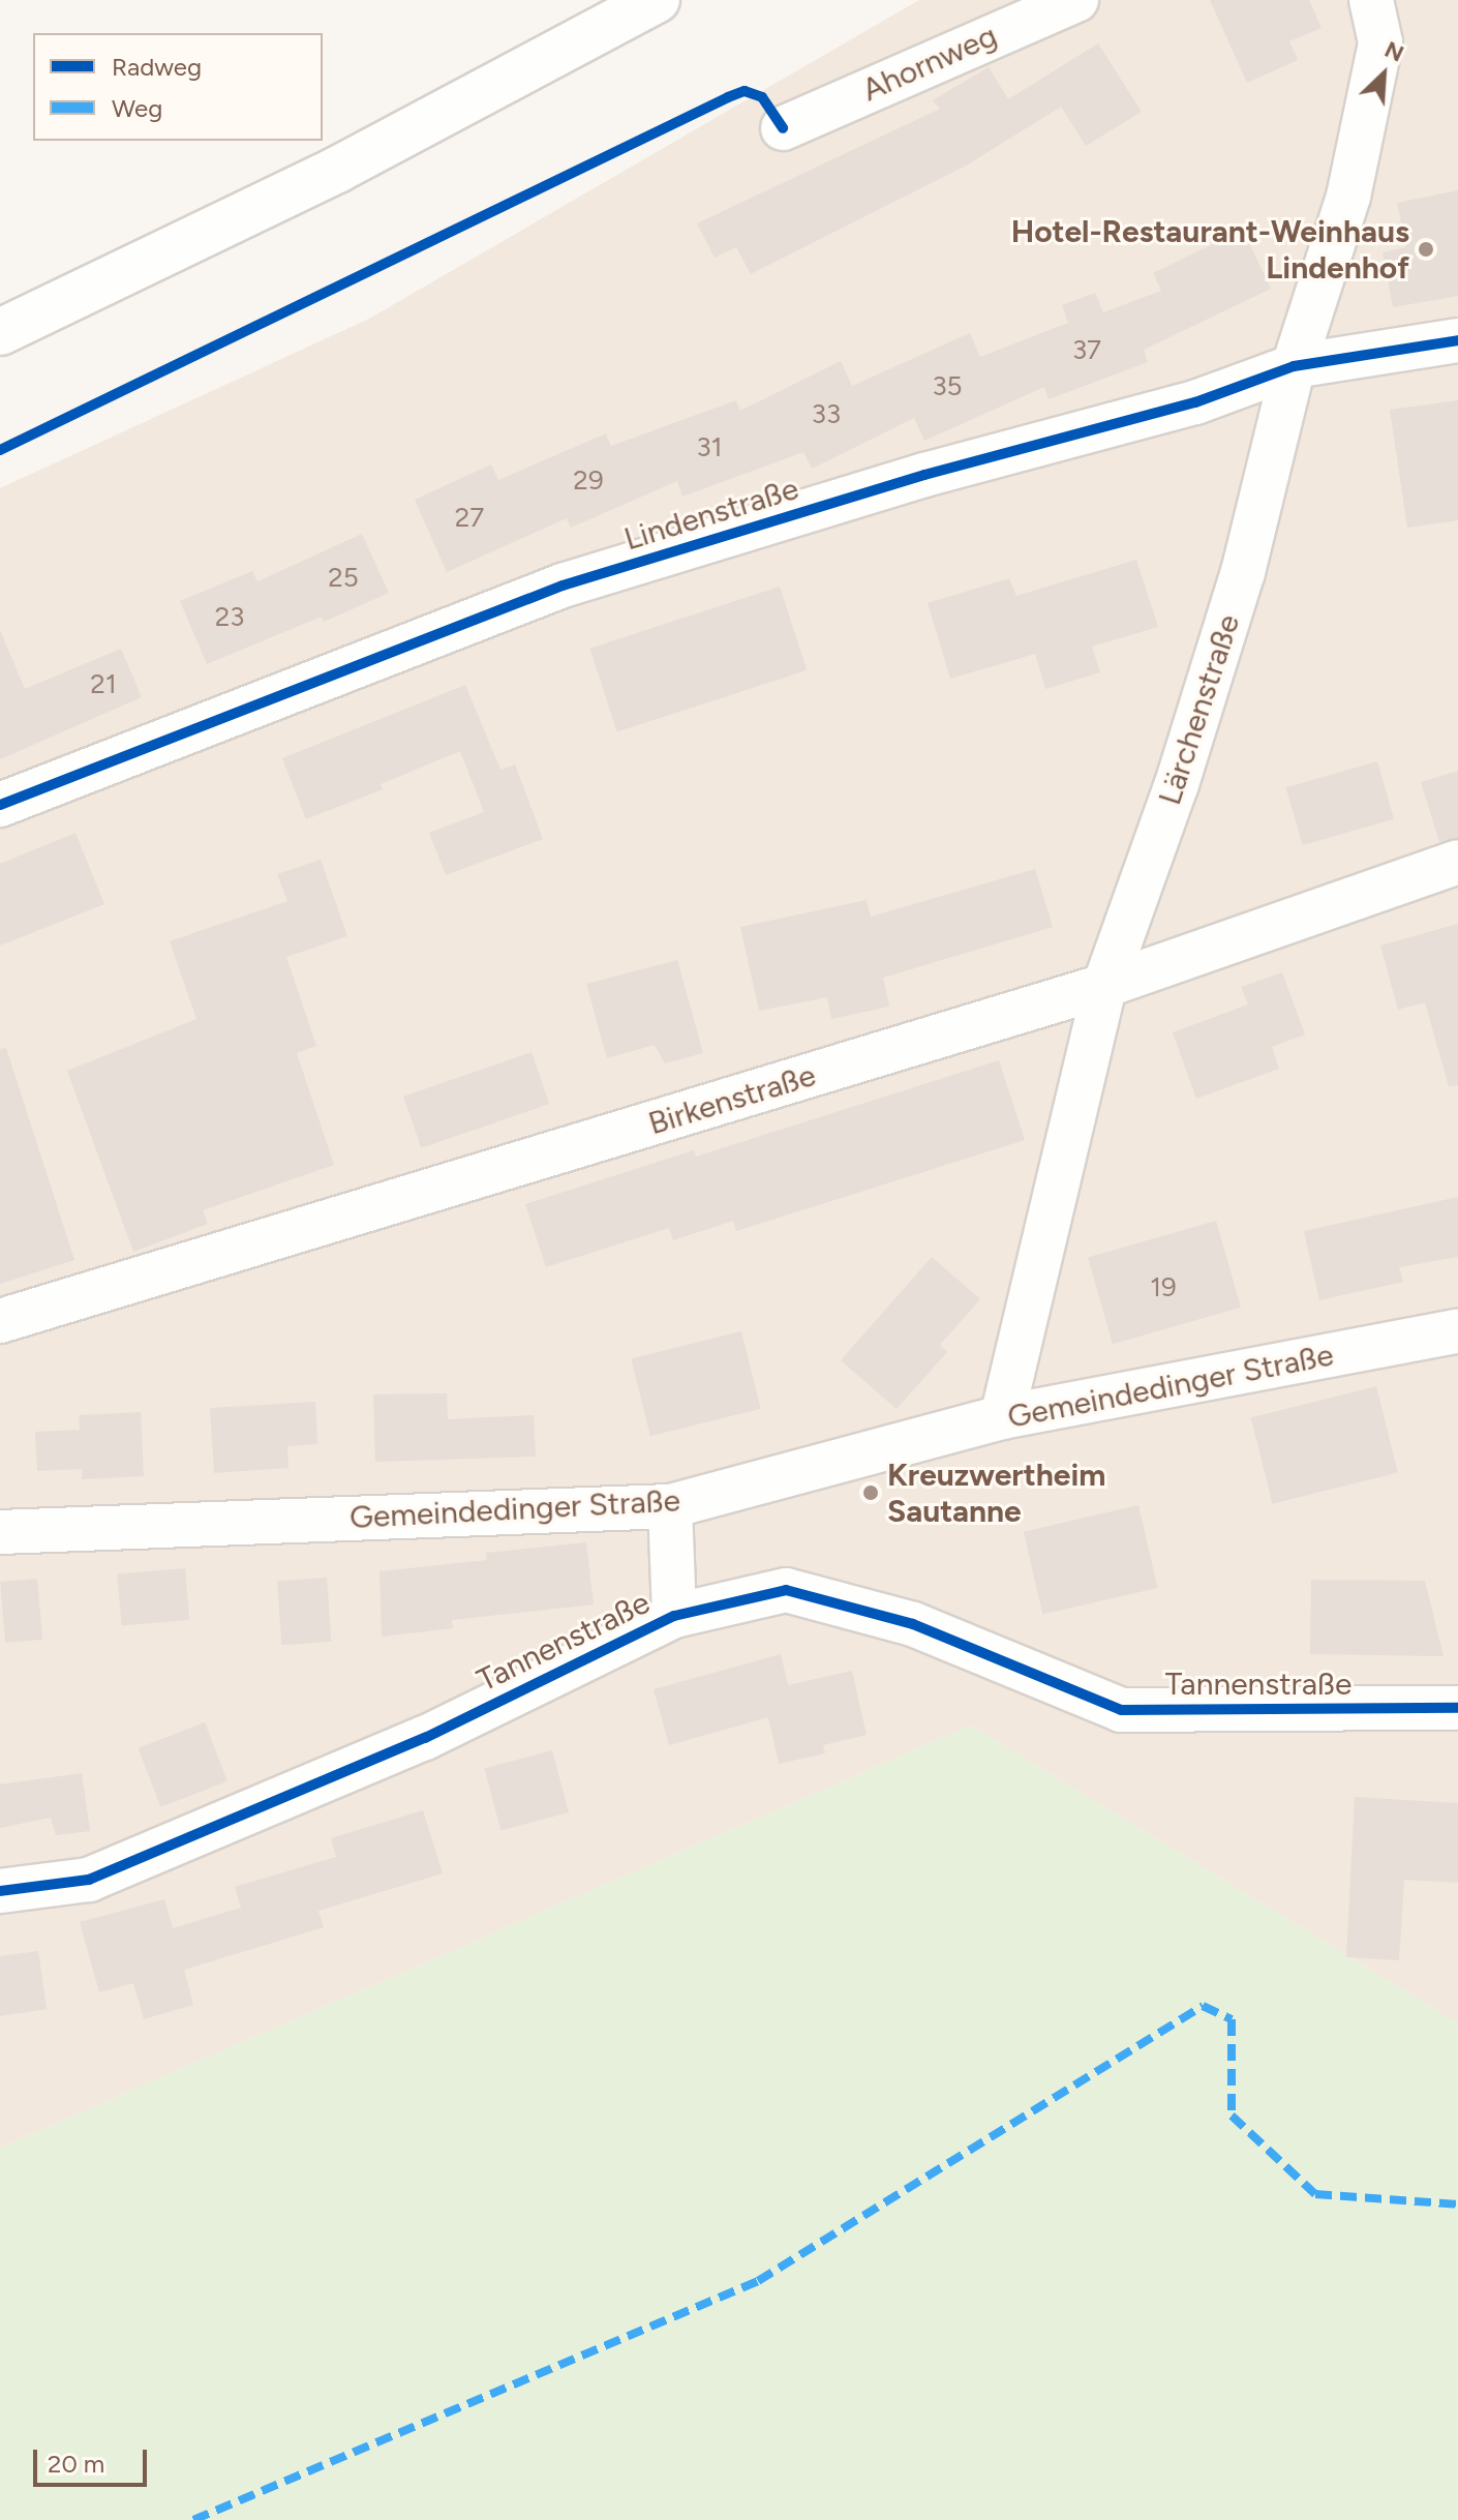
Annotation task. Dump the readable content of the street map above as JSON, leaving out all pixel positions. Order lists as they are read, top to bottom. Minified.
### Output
{"streets":{"street":["Ahornweg","Lindenstraße","Lärchenstraße","Birkenstraße","Gemeindedinger Straße","Tannenstraße"]},"crossings":[["Lindenstraße","Lärchenstraße"],["Lärchenstraße","Birkenstraße"],["Lärchenstraße","Gemeindedinger Straße"],["Gemeindedinger Straße","Tannenstraße"]],"places":["Hotel-Restaurant-Weinhaus Lindenhof","Kreuzwertheim Sautanne"],"house_numbers":["37","35","33","31","29","27","25","23","21","19"],"legend":["Radweg","Weg"],"scale_bar":"20 m","north":"top right"}
